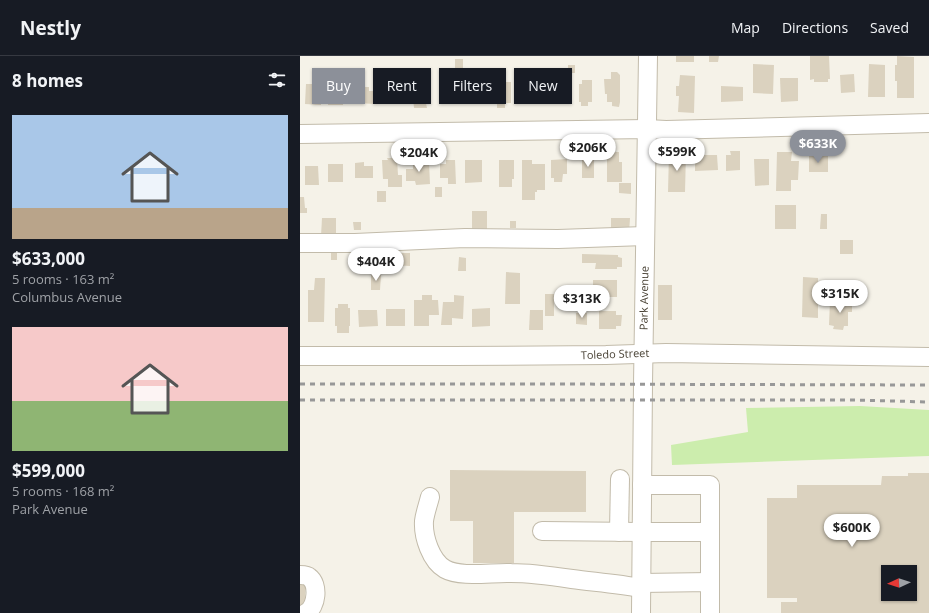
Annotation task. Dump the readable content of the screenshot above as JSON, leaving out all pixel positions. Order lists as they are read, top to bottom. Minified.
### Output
{"streets":{"street":["Park Avenue","Toledo Street"]},"crossings":[["Park Avenue","Toledo Street"]],"north":"left","page":{"header":"Nestly","nav":["Map","Directions","Saved"],"heading":"8 homes","chip":["Buy","Rent","Filters","New"],"list":[{"name":"$633,000","note":"5 rooms · 163 m² · Columbus Avenue"},{"name":"$599,000","note":"5 rooms · 168 m² · Park Avenue"}],"price":["$633K","$206K","$599K","$204K","$404K","$315K","$313K","$600K"]}}
